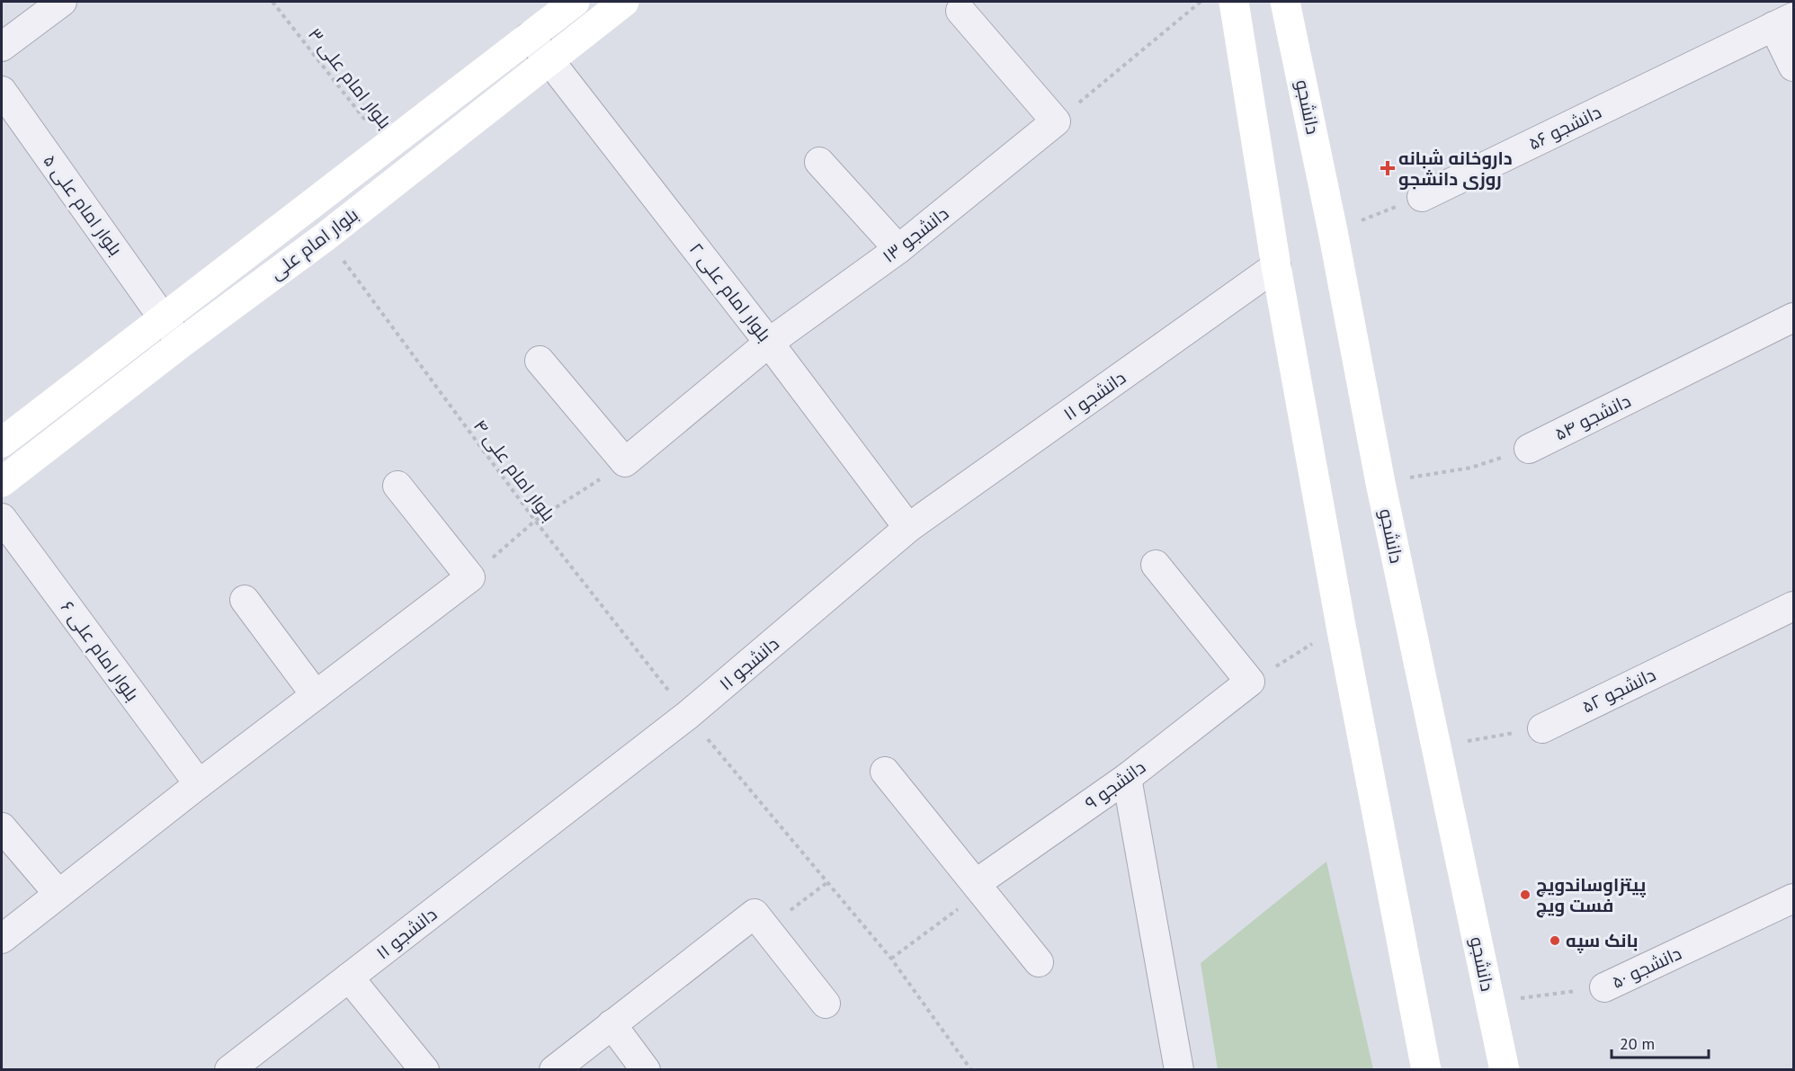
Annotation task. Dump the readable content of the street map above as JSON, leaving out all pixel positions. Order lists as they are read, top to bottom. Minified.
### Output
{"streets":{"main road":["دانشجو","بلوار امام علی"],"street":["دانشجو ۵۶","بلوار امام علی ۵","دانشجو ۱۳","بلوار امام علی ۲","دانشجو ۱۱","دانشجو ۵۴","بلوار امام علی ۶","دانشجو ۵۲","دانشجو ۹","دانشجو ۵۰"],"path":["بلوار امام علی ۳","بلوار امام علی ۴"]},"crossings":[["بلوار امام علی ۳","بلوار امام علی"],["دانشجو","دانشجو ۵۰"],["بلوار امام علی ۵","بلوار امام علی"],["دانشجو ۱۳","بلوار امام علی ۲"],["بلوار امام علی","بلوار امام علی ۲"],["بلوار امام علی","بلوار امام علی ۴"],["بلوار امام علی ۲","دانشجو ۱۱"],["دانشجو ۱۱","بلوار امام علی ۴"]],"places":{"health":["داروخانه شبانه روزی دانشجو"],"other":["پیتزاوساندویچ فست ویچ","بانک سپه"]},"scale_bar":"20 m"}
